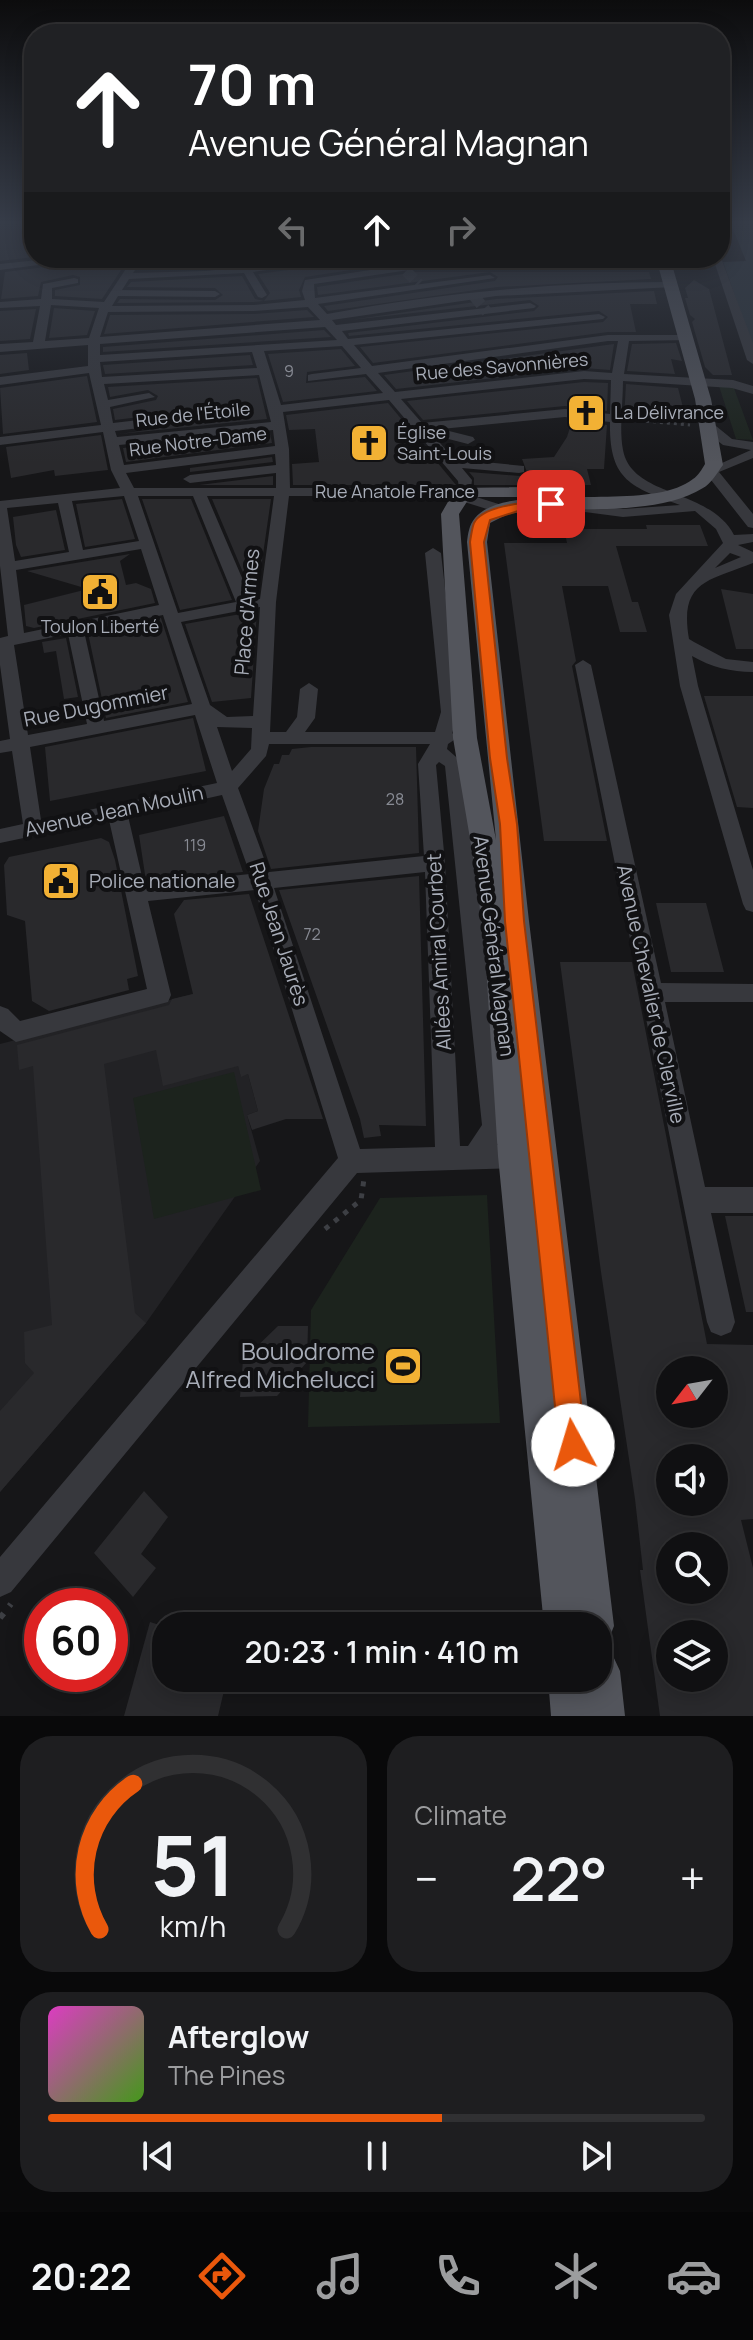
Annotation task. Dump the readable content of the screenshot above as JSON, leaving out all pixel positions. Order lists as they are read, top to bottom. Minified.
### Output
{"streets":{"main road":["Rue Anatole France","Avenue Général Magnan"],"street":["Rue des Savonnières","Rue de l'Étoile","Rue Notre-Dame","Place d'Armes","Rue Dugommier","Avenue Jean Moulin","Rue Jean Jaurès","Allées Amiral Courbet","Avenue Chevalier de Clerville"]},"crossings":[["Rue des Savonnières","Place d'Armes"],["Rue de l'Étoile","Place d'Armes"],["Rue de l'Étoile","Rue Jean Jaurès"],["Rue Notre-Dame","Place d'Armes"],["Rue Notre-Dame","Rue Jean Jaurès"],["Rue Anatole France","Place d'Armes"],["Rue Anatole France","Rue Jean Jaurès"],["Rue Anatole France","Avenue Général Magnan"],["Rue Dugommier","Rue Jean Jaurès"],["Avenue Jean Moulin","Rue Jean Jaurès"],["Avenue Général Magnan","Allées Amiral Courbet"]],"places":{"church":["La Délivrance","Église Saint-Louis"],"public building":["Toulon Liberté","Police nationale"],"sports":["Boulodrome Alfred Michelucci"]},"house_numbers":["9","28","119","72"],"north":"bottom left","page":{"turn":["70 m","Avenue Général Magnan"],"limit":"60","trip":"20:23 · 1 min · 410 m","tile":"Climate","heat":["−","22°","+"],"song":["Afterglow","The Pines"],"tabs":"20:22","gauge":["51","km/h"]}}
